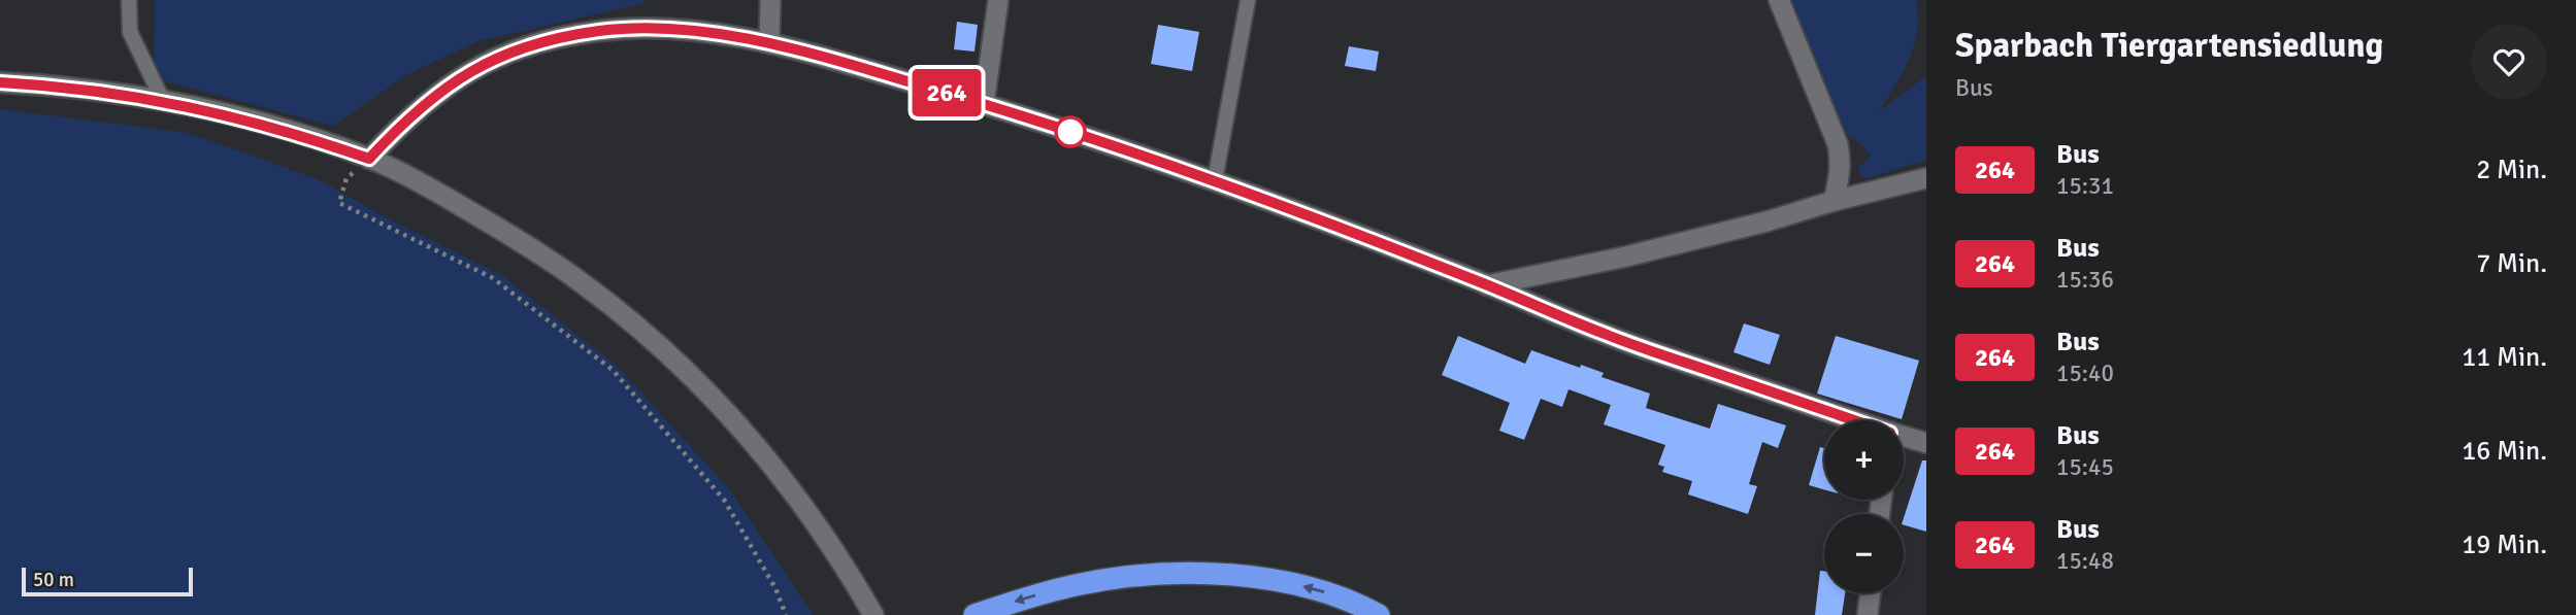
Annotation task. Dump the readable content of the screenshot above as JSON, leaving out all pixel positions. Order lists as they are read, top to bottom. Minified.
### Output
{"lines":["bus line 264"],"scale_bar":"50 m","page":{"on_map":"264","heading":["Sparbach Tiergartensiedlung","Bus"],"list":[{"mark":"264","name":"Bus","note":"15:31","value":"2 Min."},{"mark":"264","name":"Bus","note":"15:36","value":"7 Min."},{"mark":"264","name":"Bus","note":"15:40","value":"11 Min."},{"mark":"264","name":"Bus","note":"15:45","value":"16 Min."},{"mark":"264","name":"Bus","note":"15:48","value":"19 Min."}],"map_buttons":["+","−"],"scale":"50 m"}}
